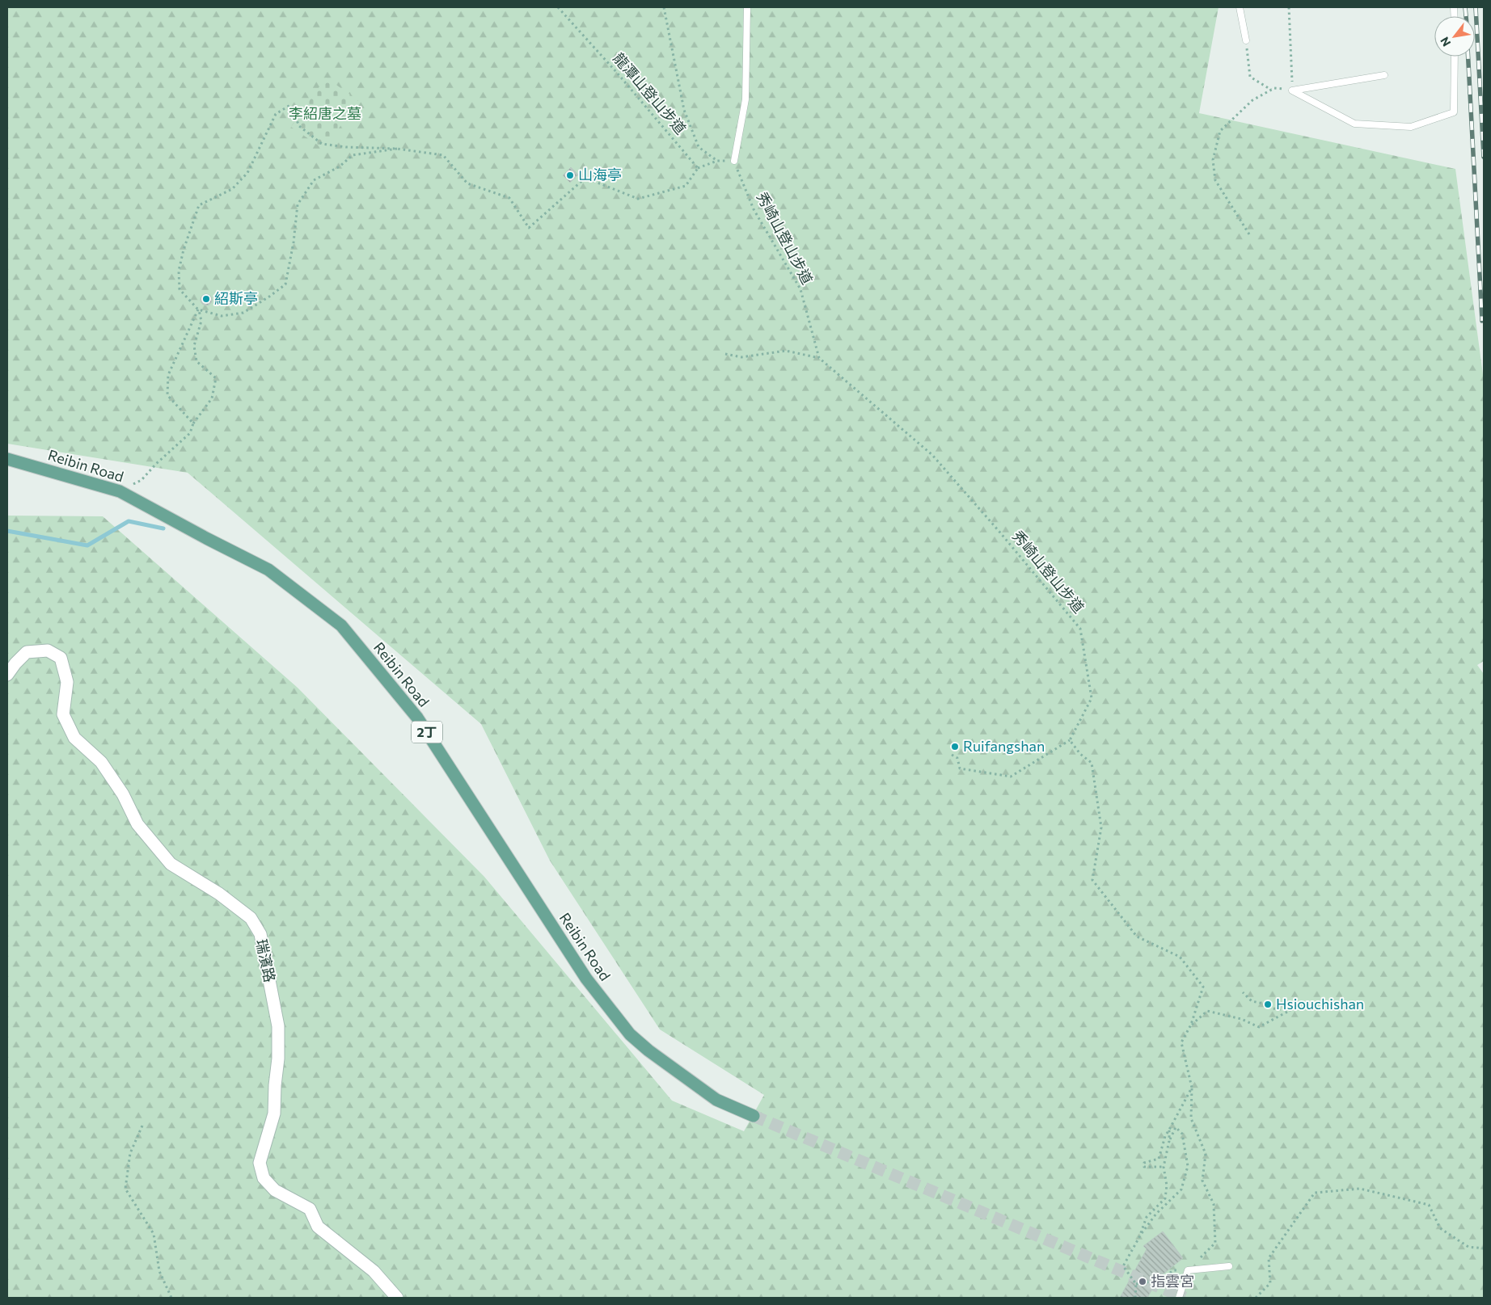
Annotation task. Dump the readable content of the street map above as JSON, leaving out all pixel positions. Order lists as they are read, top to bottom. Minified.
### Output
{"streets":{"main road":["Reibin Road","2丁"],"street":["瑞濱路"],"path":["龍潭山登山步道","秀崎山登山步道"]},"parks":["李紹唐之墓"],"places":["山海亭","紹斯亭","Ruifangshan","Hsiouchishan","指雲宮"],"north":"bottom left"}
